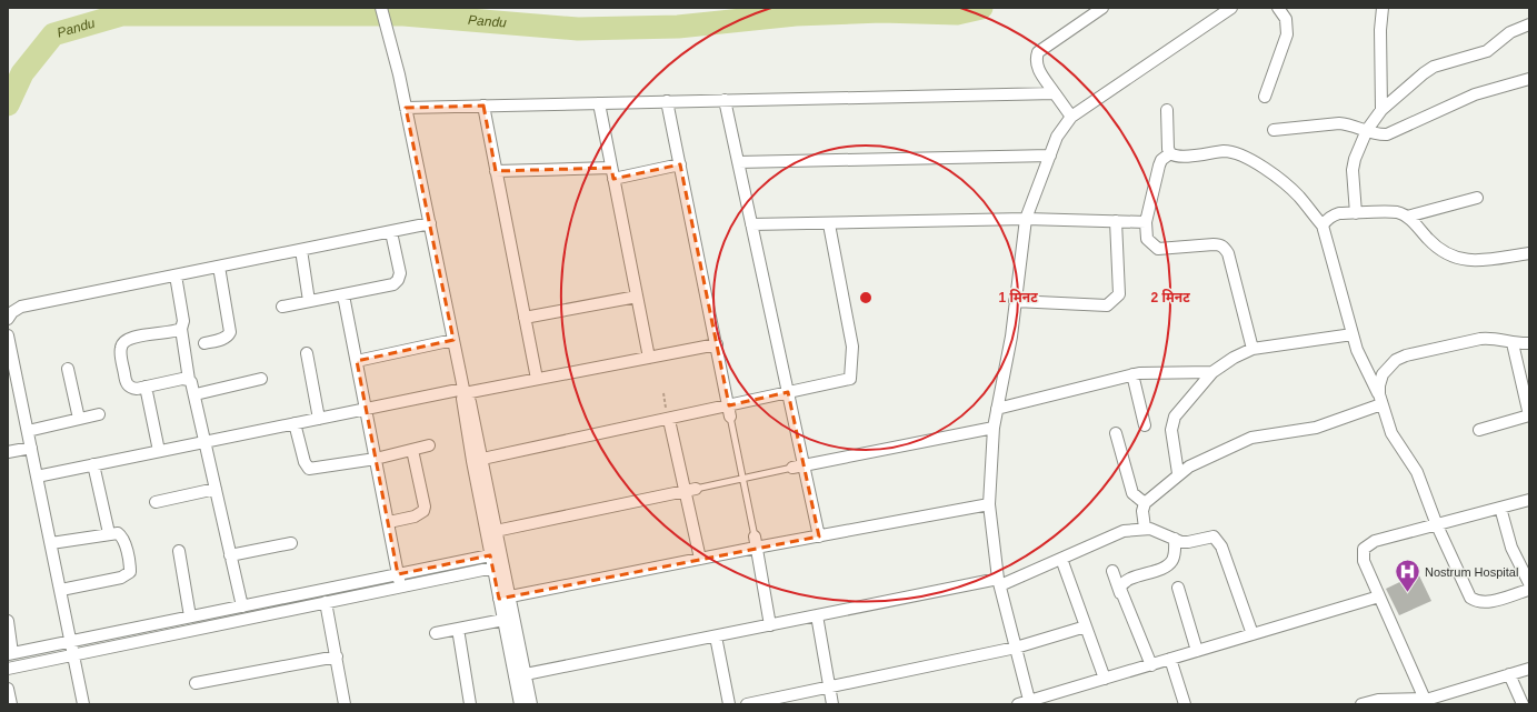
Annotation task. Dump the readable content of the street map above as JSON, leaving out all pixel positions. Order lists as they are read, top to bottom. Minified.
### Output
{"water":["Pandu"],"places":{"hospital":["Nostrum Hospital"]},"rings":["1 मिनट","2 मिनट"]}
